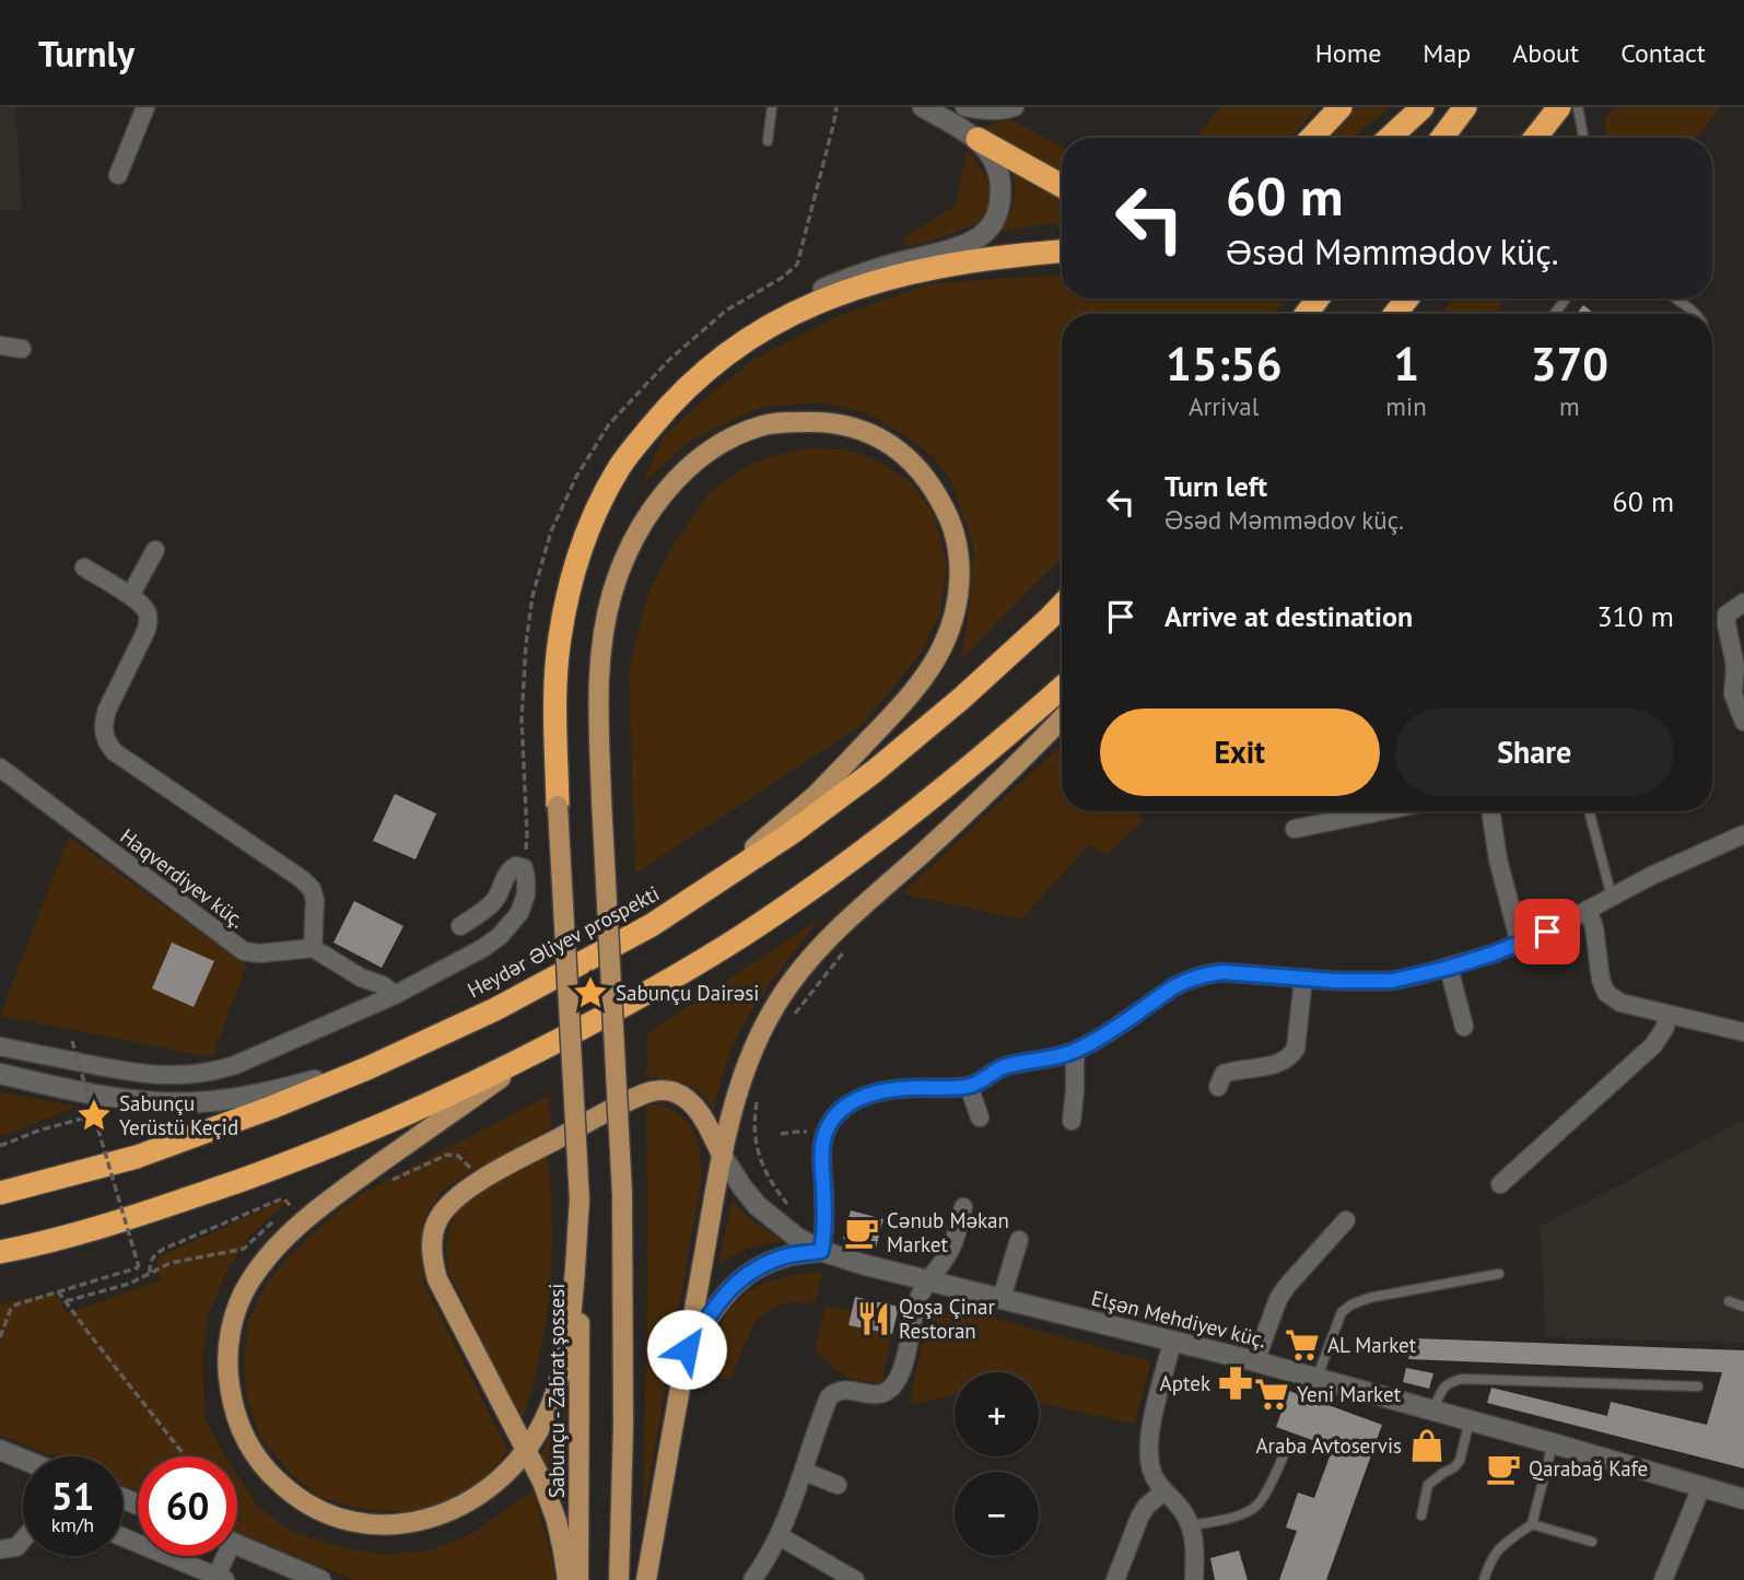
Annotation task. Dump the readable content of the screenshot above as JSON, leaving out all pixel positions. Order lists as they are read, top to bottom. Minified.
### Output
{"streets":{"highway":["Heydər Əliyev prospekti"],"main road":["Sabunçu - Zabrat şossesi"],"street":["Haqverdiyev küç.","Elşən Mehdiyev küç."]},"places":{"place":["Sabunçu Dairəsi","Sabunçu Yerüstü Keçid"],"cafe":["Cənub Məkan Market","Qarabağ Kafe"],"restaurant":["Qoşa Çinar Restoran"],"supermarket":["AL Market","Yeni Market"],"pharmacy":["Aptek"],"shop":["Araba Avtoservis"]},"page":{"header":"Turnly","nav":["Home","Map","About","Contact"],"turn":["60 m","Əsəd Məmmədov küç."],"eta":["15:56","Arrival","1","min","370","m"],"list":[{"name":"Turn left","note":"Əsəd Məmmədov küç.","value":"60 m"},{"name":"Arrive at destination","value":"310 m"}],"buttons":["Exit","Share"],"map_buttons":["+","−"],"speed":"51 km/h","limit":"60"}}
